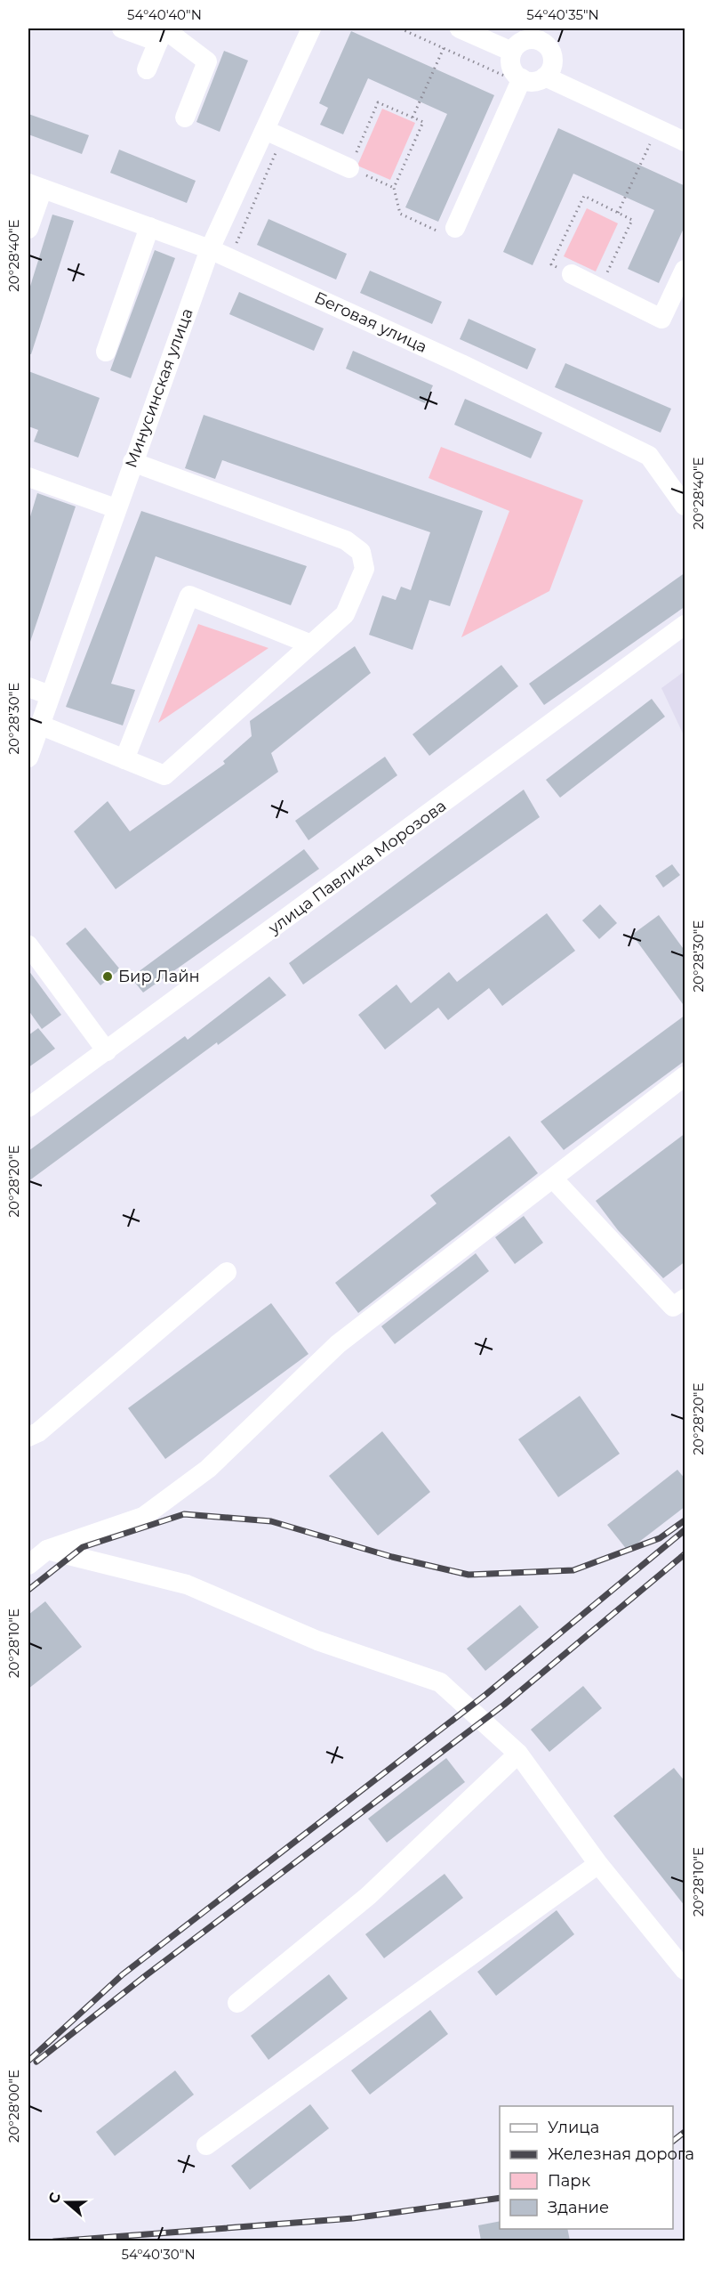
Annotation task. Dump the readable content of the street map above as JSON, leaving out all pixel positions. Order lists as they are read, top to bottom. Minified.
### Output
{"streets":{"street":["Беговая улица","Минусинская улица","улица Павлика Морозова"]},"crossings":[["Беговая улица","Минусинская улица"]],"places":["Бир Лайн"],"legend":["Улица","Железная дорога","Парк","Здание"],"north":"left","coordinates":["54°40'40\"N","54°40'35\"N","20°28'40\"E","20°28'30\"E","20°28'20\"E","20°28'10\"E","20°28'00\"E","54°40'30\"N"]}
